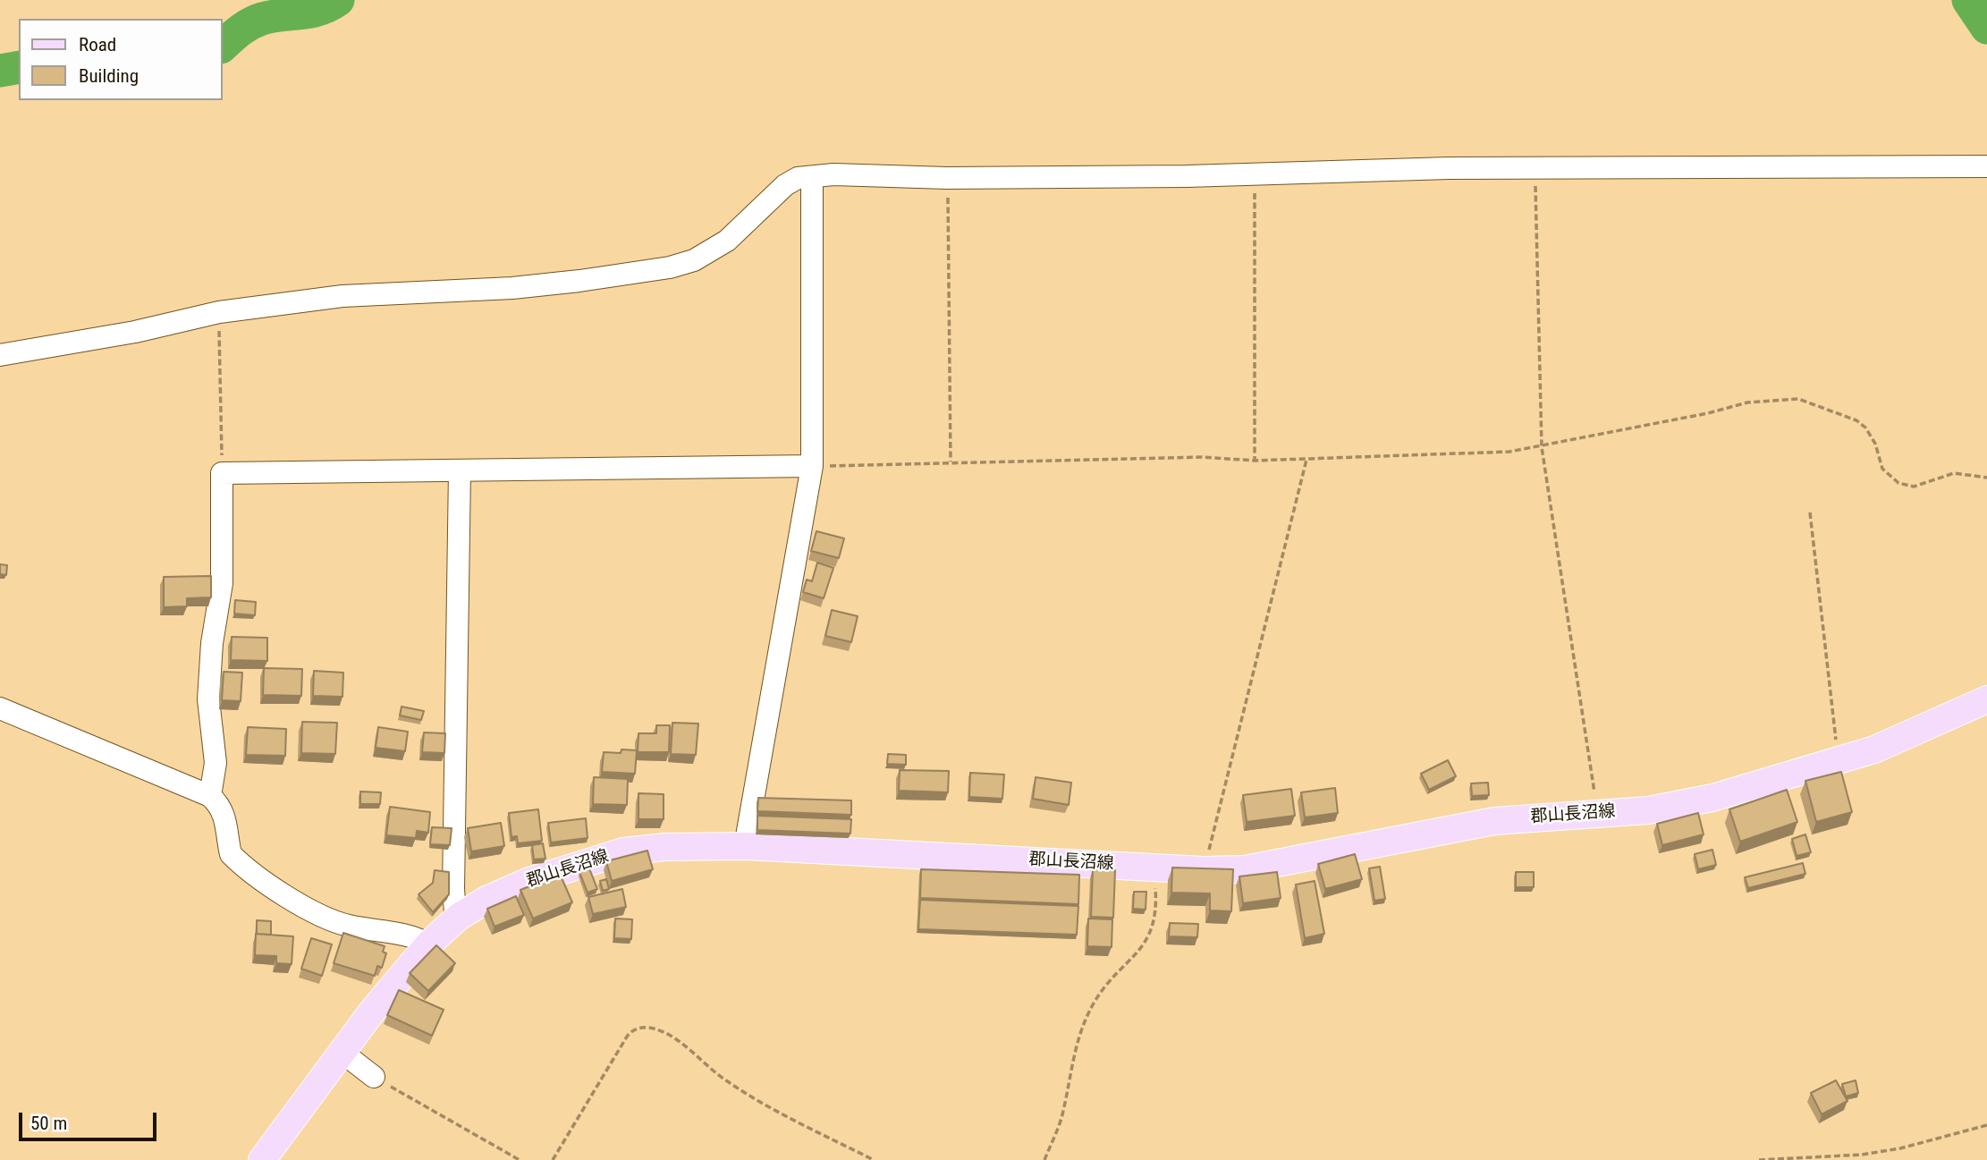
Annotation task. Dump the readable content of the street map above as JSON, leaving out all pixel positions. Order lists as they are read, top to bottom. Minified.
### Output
{"streets":{"main road":["郡山長沼線"]},"legend":["Road","Building"],"scale_bar":"50 m"}
